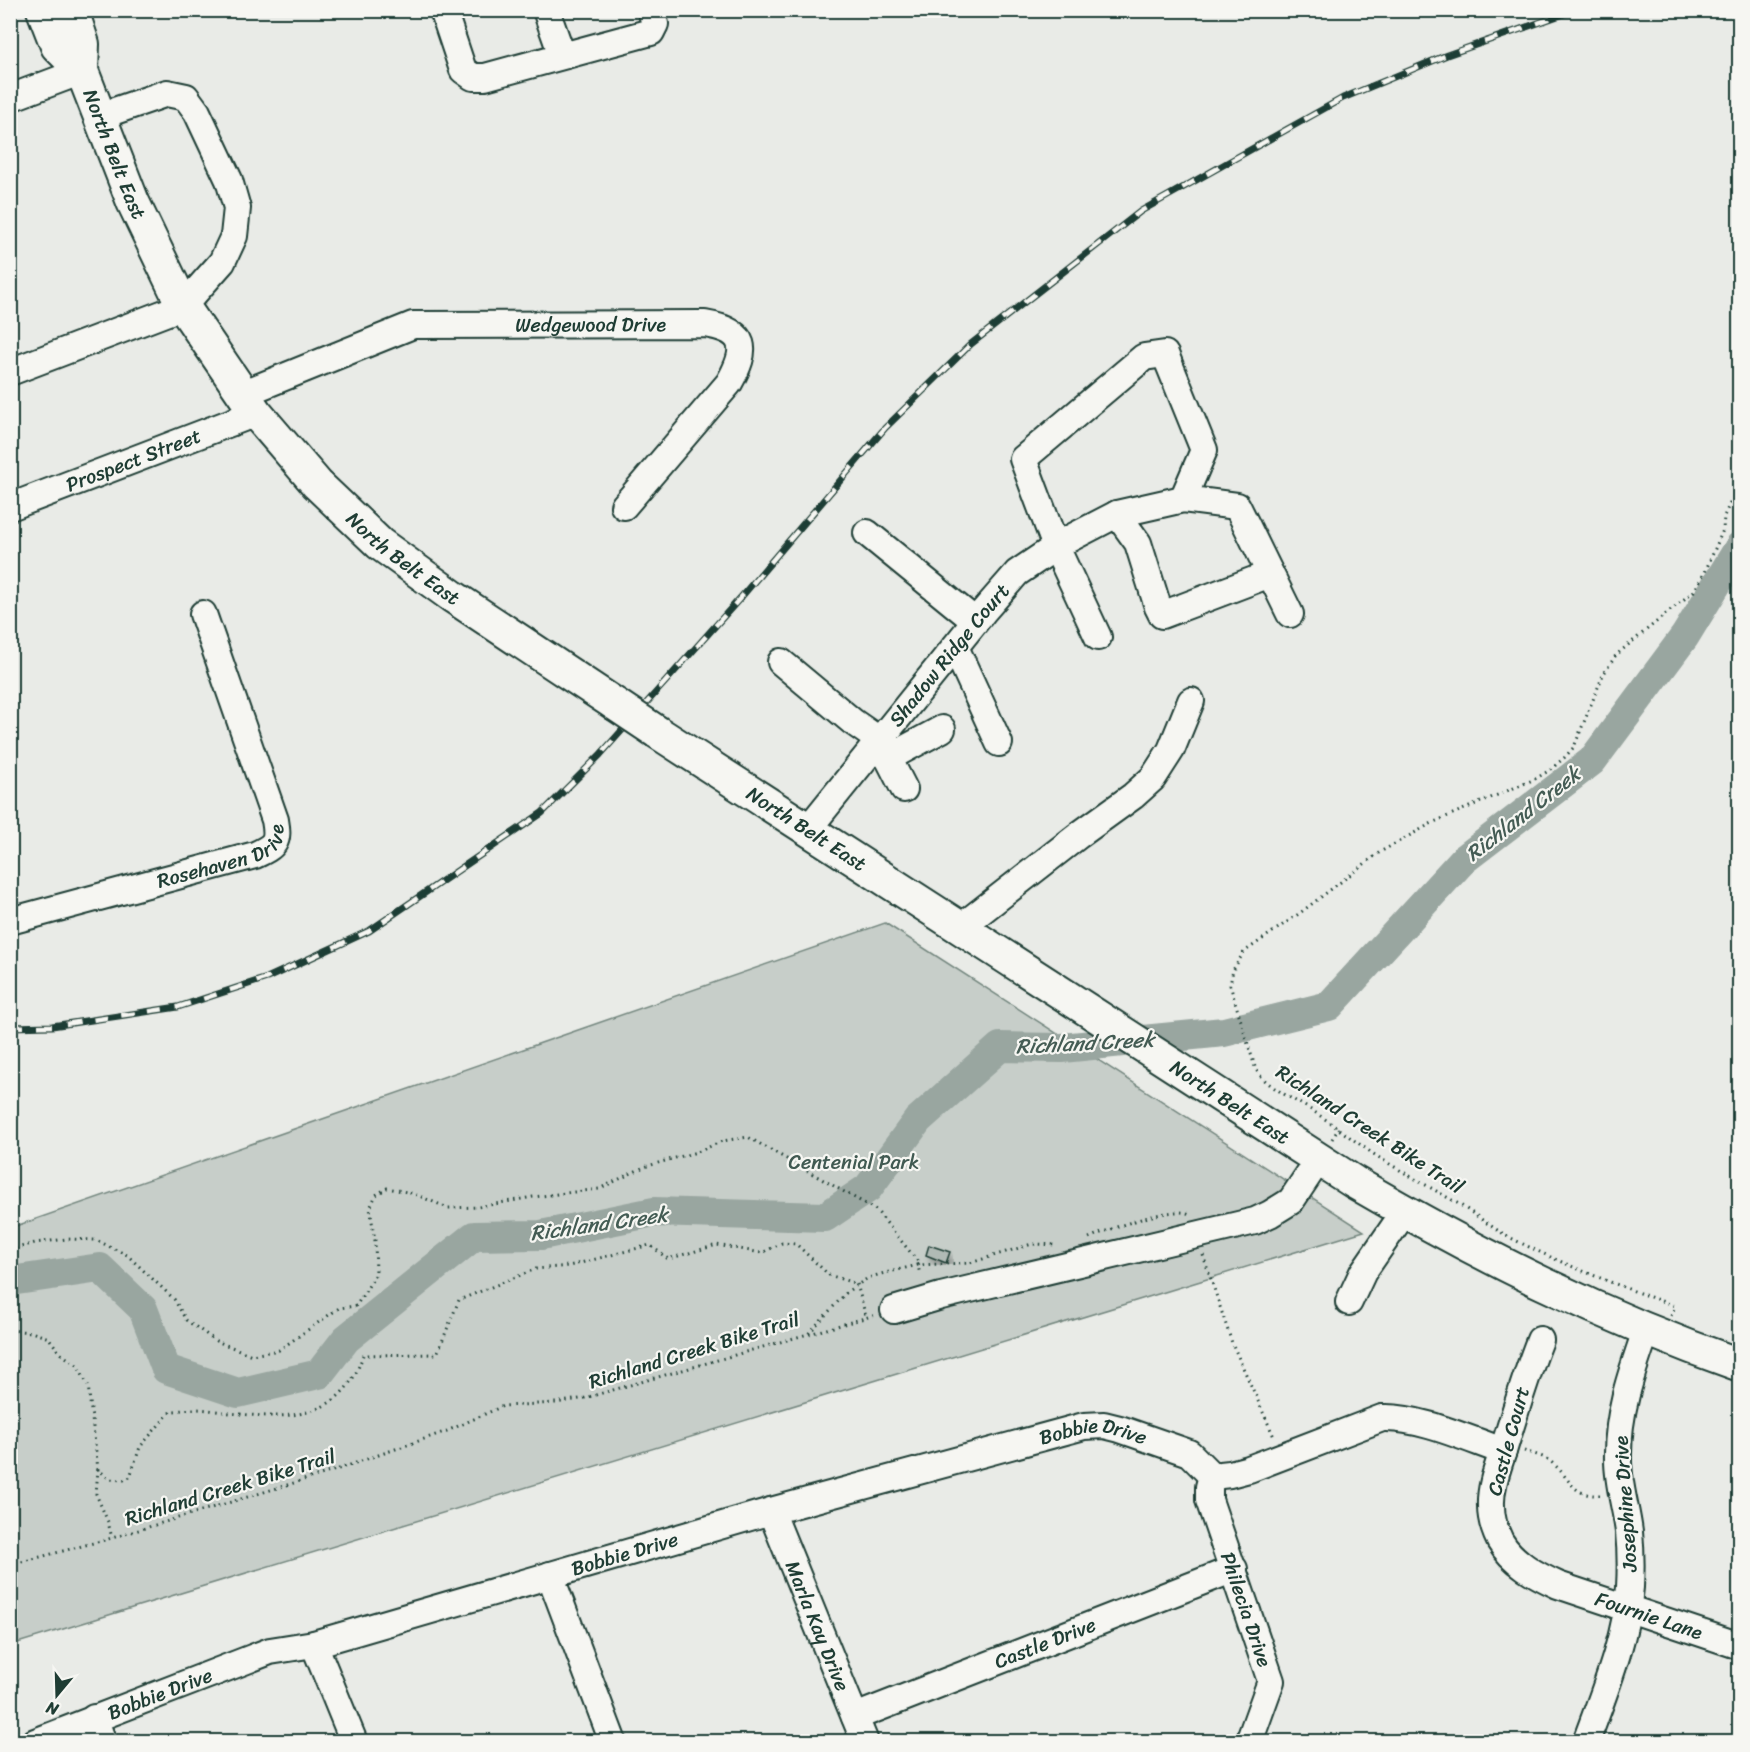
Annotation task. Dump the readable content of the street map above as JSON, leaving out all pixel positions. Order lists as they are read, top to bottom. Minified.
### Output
{"streets":{"main road":["North Belt East"],"street":["Wedgewood Drive","Prospect Street","Shadow Ridge Court","Rosehaven Drive","Bobbie Drive","Castle Court","Josephine Drive","Philecia Drive","Fournie Lane","Marla Kay Drive","Castle Drive"],"path":["Richland Creek Bike Trail"]},"crossings":[["North Belt East","Wedgewood Drive"],["North Belt East","Prospect Street"],["North Belt East","Shadow Ridge Court"],["North Belt East","Josephine Drive"],["Wedgewood Drive","Prospect Street"],["Bobbie Drive","Philecia Drive"],["Bobbie Drive","Marla Kay Drive"],["Castle Court","Fournie Lane"],["Josephine Drive","Fournie Lane"],["Philecia Drive","Castle Drive"],["Marla Kay Drive","Castle Drive"]],"water":["Richland Creek"],"parks":["Centenial Park"],"north":"bottom"}
